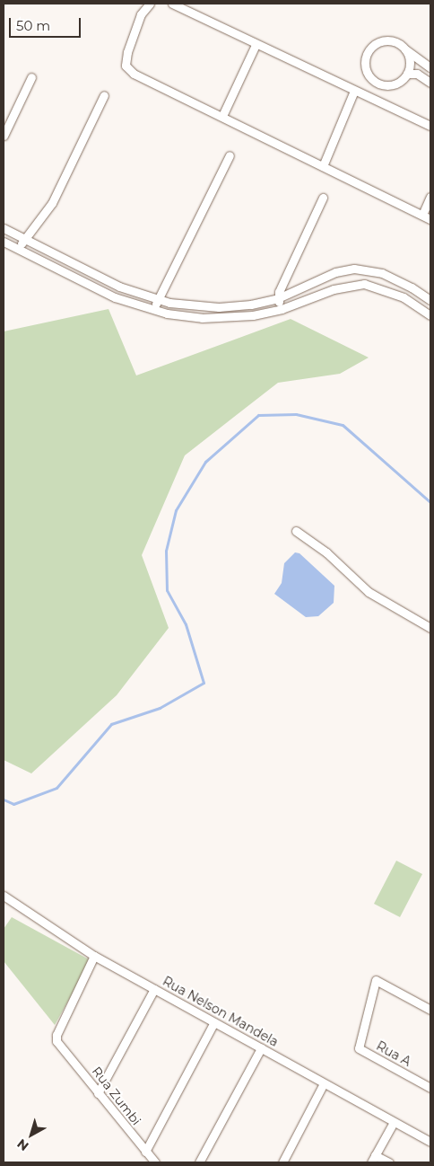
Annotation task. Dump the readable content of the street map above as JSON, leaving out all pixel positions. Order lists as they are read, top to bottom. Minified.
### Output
{"streets":{"street":["Rua Nelson Mandela","Rua A","Rua Zumbi"]},"crossings":[["Rua Nelson Mandela","Rua Zumbi"]],"scale_bar":"50 m","north":"bottom left"}
